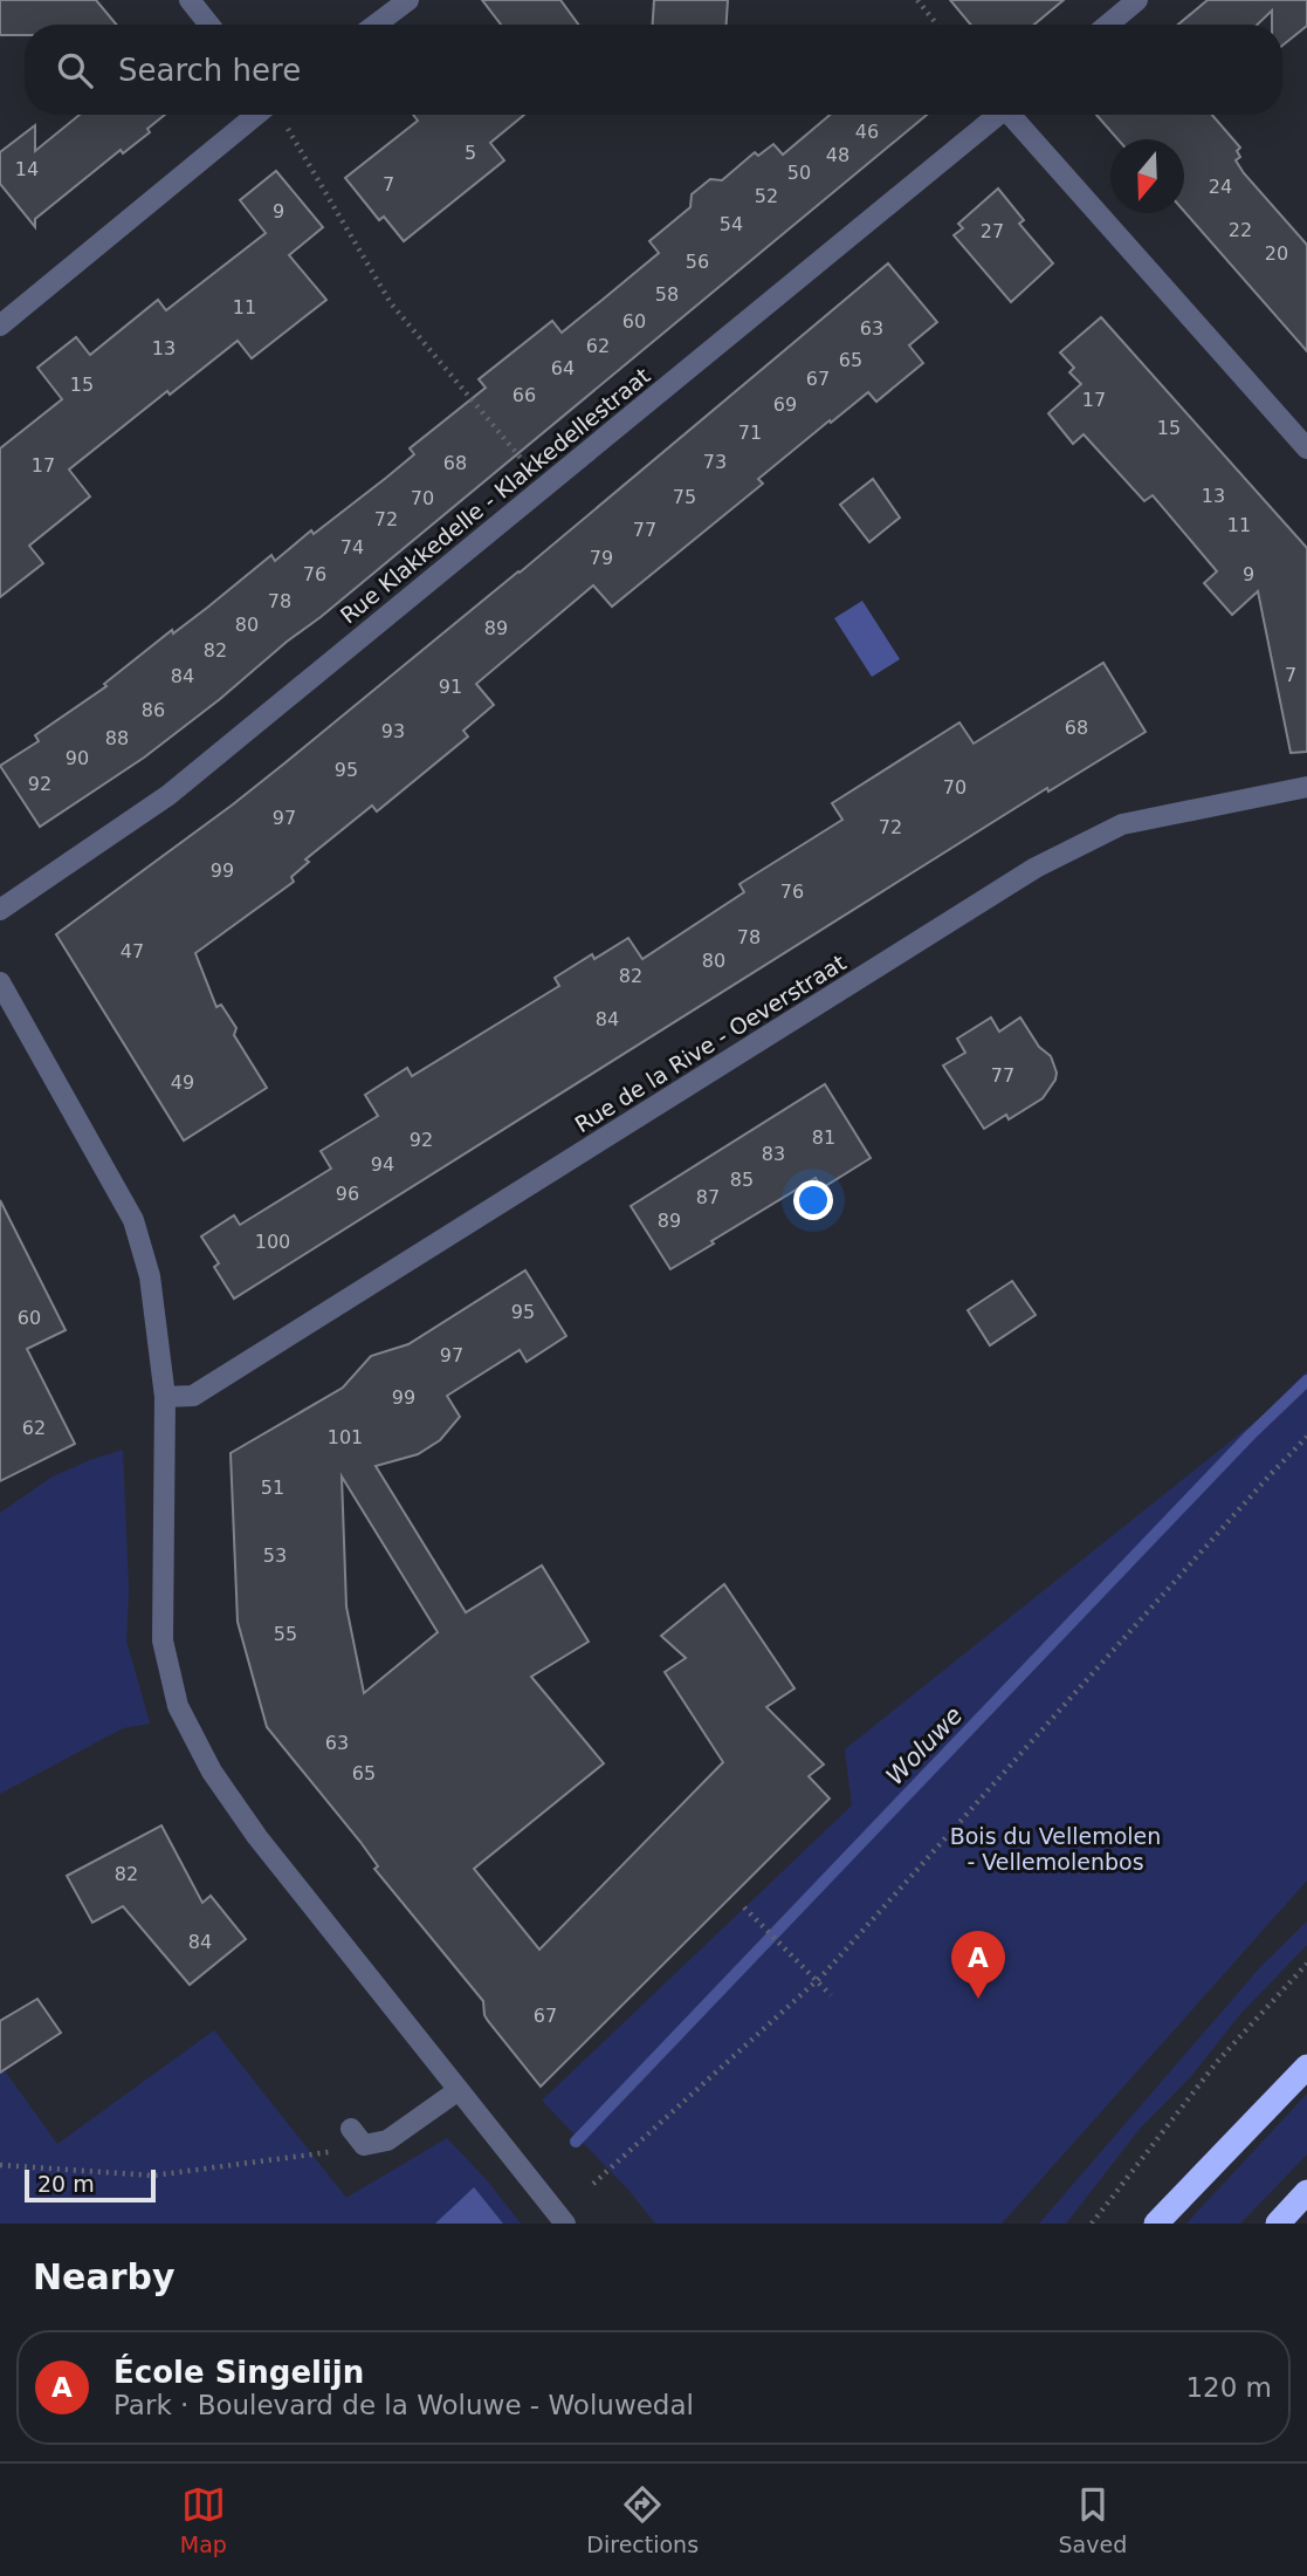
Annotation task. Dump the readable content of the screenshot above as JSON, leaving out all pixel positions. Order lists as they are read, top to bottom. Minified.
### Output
{"streets":{"street":["Rue Klakkedelle - Klakkedellestraat","Rue de la Rive - Oeverstraat"]},"water":["Woluwe"],"parks":["Bois du Vellemolen - Vellemolenbos"],"house_numbers":["46","5","48","14","50","7","24","52","9","54","22","27","20","56","58","11","60","63","62","13","65","64","67","15","66","17","69","15","71","73","68","17","13","75","70","72","11","77","74","79","76","9","78","80","89","82","7","84","91","86","68","93","88","90","95","92","70","97","72","99","76","78","47","80","82","84","77","49","81","92","83","94","85","96","87","89","100","95","60","97","99","62","101","51","53","55","63","65","82","84","67"],"scale_bar":"20 m","north":"bottom","page":{"search":"Search here","pins":"A","scale":"20 m","heading":"Nearby","list":[{"mark":"A","name":"École Singelijn","note":"Park · Boulevard de la Woluwe - Woluwedal","value":"120 m"}],"nav":["Map","Directions","Saved"]}}
